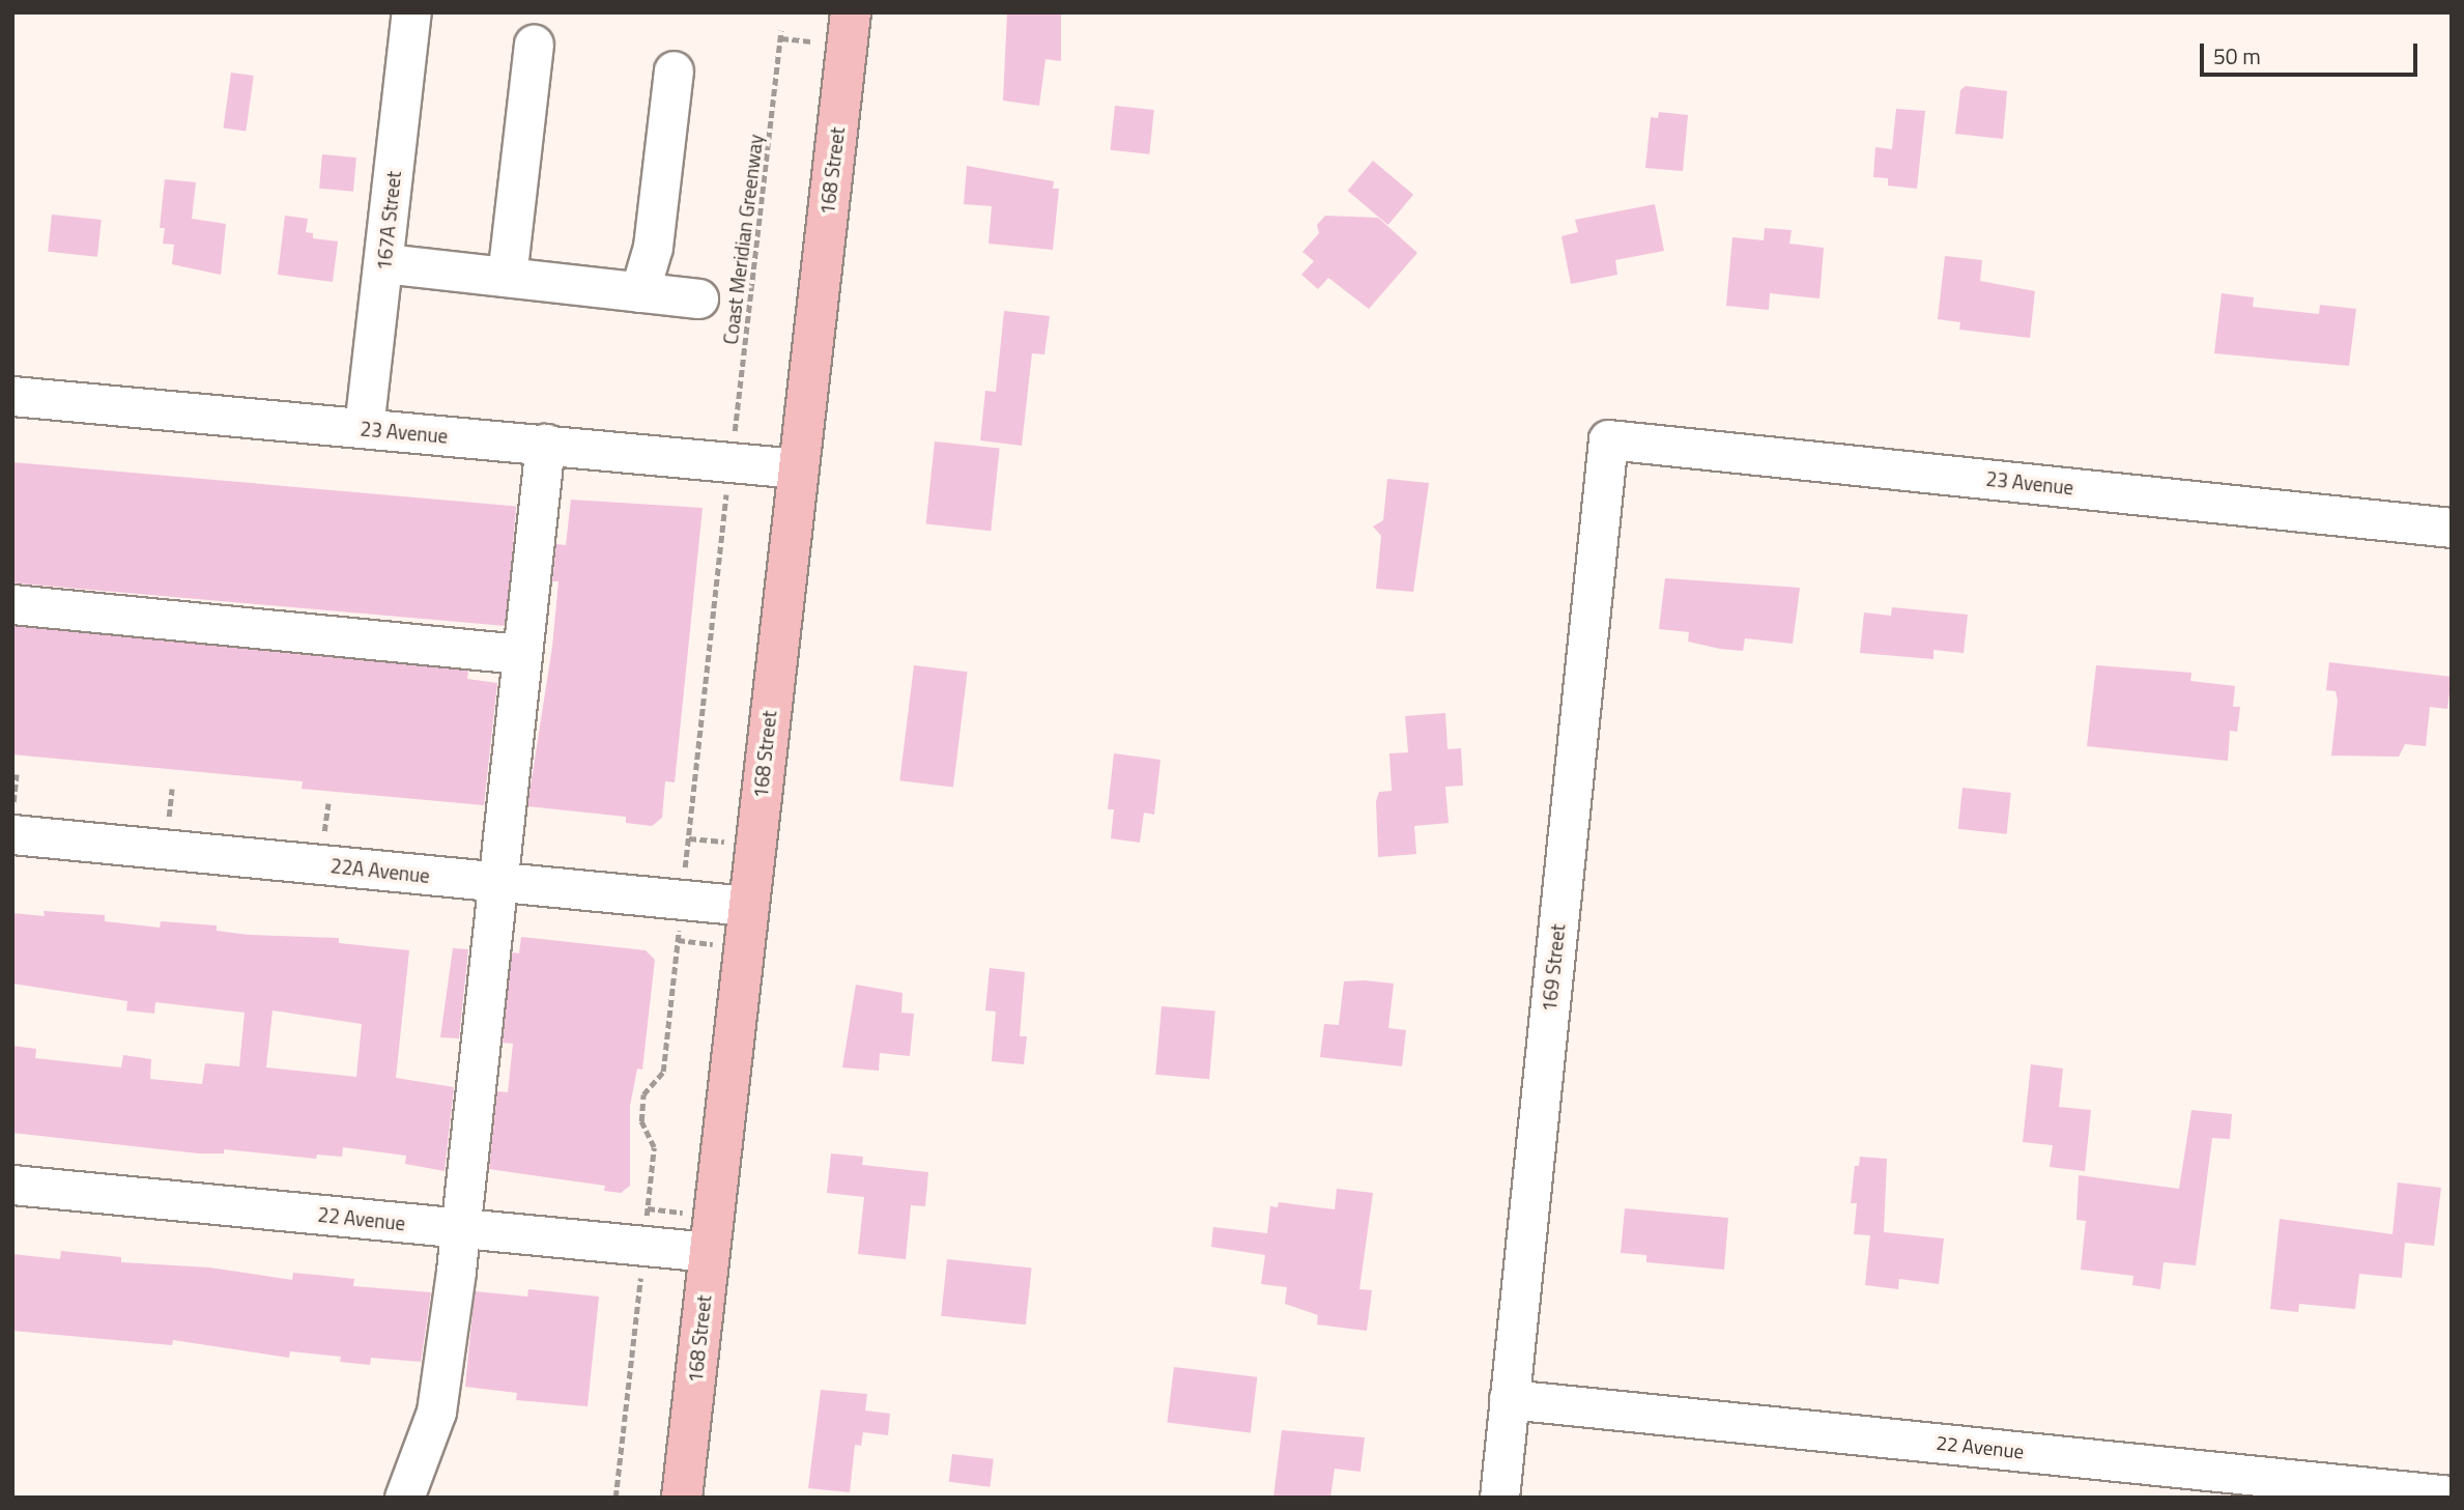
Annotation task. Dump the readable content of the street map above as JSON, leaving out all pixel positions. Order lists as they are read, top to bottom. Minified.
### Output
{"streets":{"main road":["168 Street"],"street":["167A Street","23 Avenue","22A Avenue","169 Street","22 Avenue"],"path":["Coast Meridian Greenway"]},"crossings":[["168 Street","23 Avenue"],["168 Street","22A Avenue"],["168 Street","22 Avenue"],["167A Street","23 Avenue"],["23 Avenue","169 Street"],["169 Street","22 Avenue"]],"scale_bar":"50 m"}
